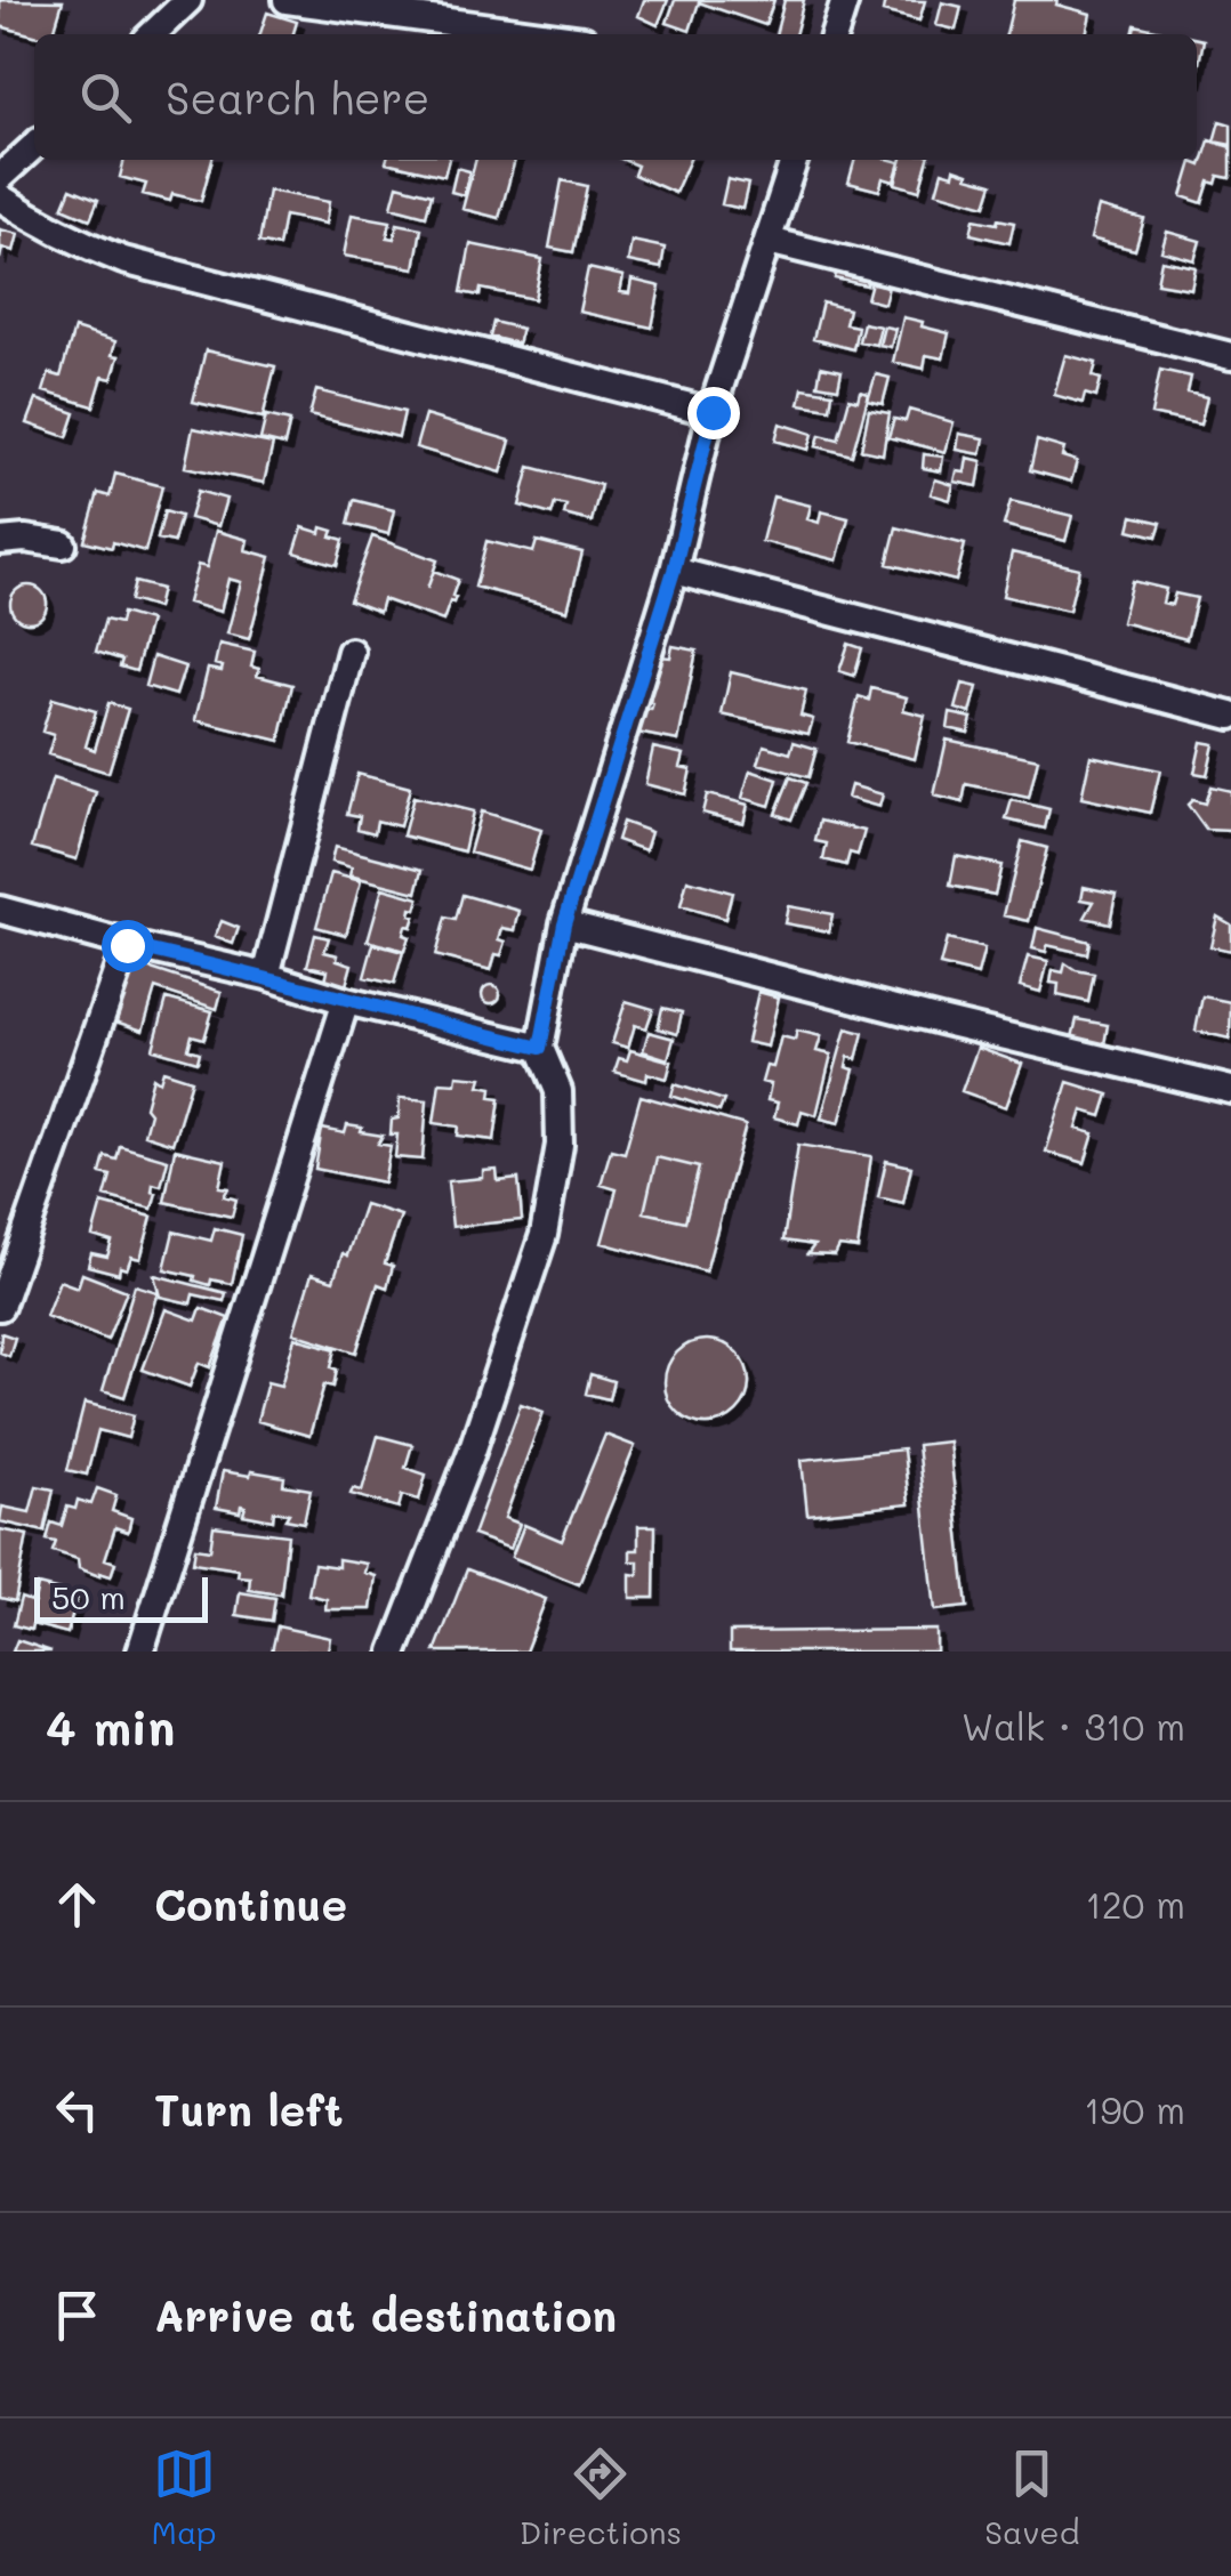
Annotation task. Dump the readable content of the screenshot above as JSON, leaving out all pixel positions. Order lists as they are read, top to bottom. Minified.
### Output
{"scale_bar":"50 m","page":{"search":"Search here","scale":"50 m","heading":["4 min","Walk · 310 m"],"list":[["Continue","120 m"],["Turn left","190 m"],"Arrive at destination"],"nav":["Map","Directions","Saved"]}}
